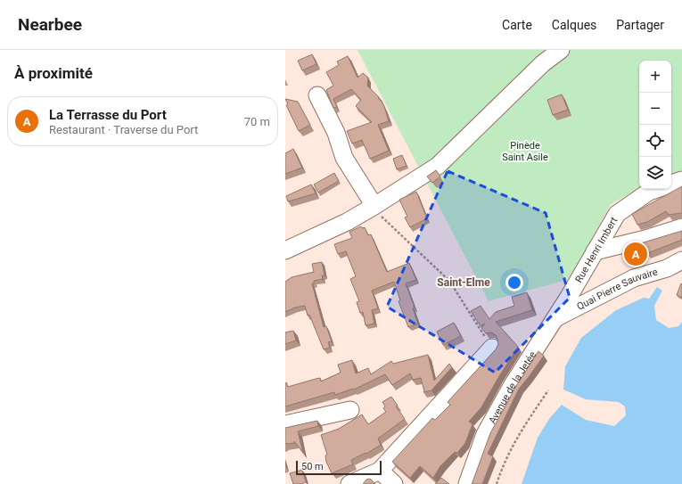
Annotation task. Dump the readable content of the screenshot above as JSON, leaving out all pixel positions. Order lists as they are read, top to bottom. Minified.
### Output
{"streets":{"street":["Rue Henri Imbert","Quai Pierre Sauvaire","Avenue de la Jetée"]},"crossings":[["Rue Henri Imbert","Avenue de la Jetée"],["Quai Pierre Sauvaire","Avenue de la Jetée"]],"districts":["Saint-Elme"],"parks":["Pinède Saint Asile"],"scale_bar":"50 m","page":{"header":"Nearbee","nav":["Carte","Calques","Partager"],"heading":"À proximité","map_buttons":["+","−"],"list":[{"mark":"A","name":"La Terrasse du Port","note":"Restaurant · Traverse du Port","value":"70 m"}],"pins":"A","scale":"50 m"}}
